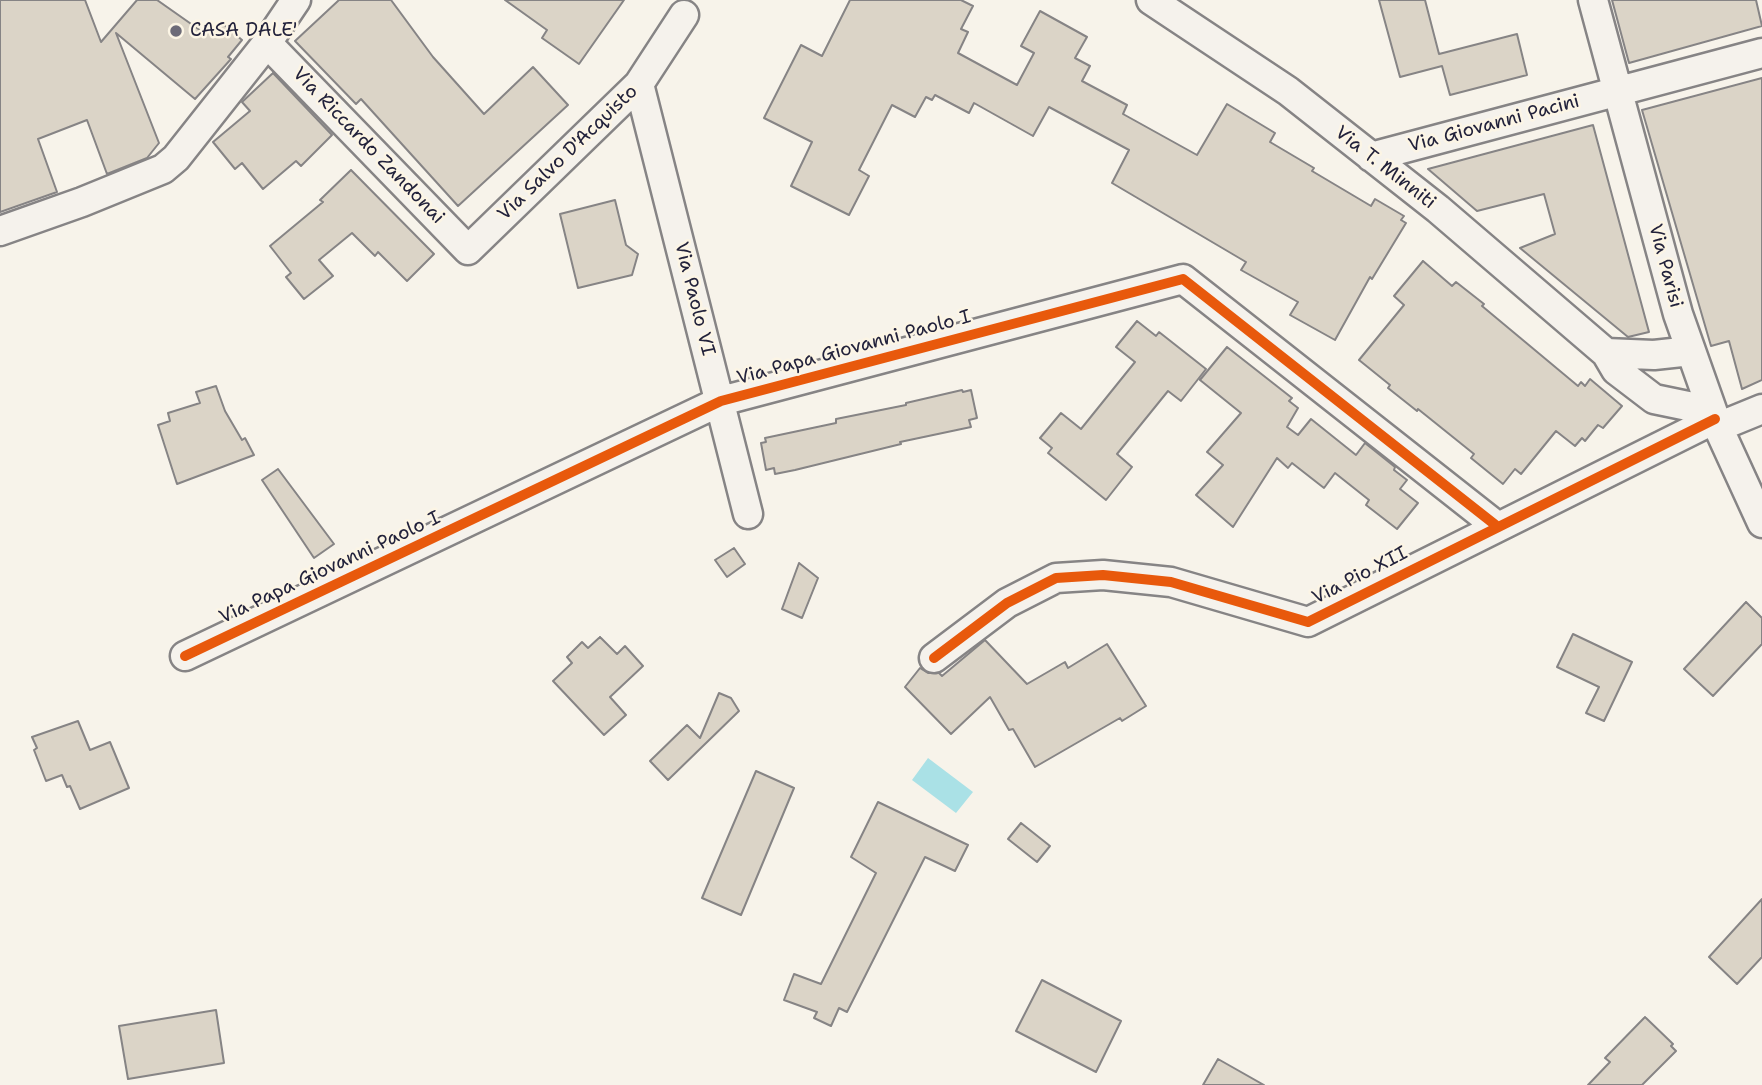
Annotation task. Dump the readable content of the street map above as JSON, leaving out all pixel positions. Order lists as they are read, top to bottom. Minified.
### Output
{"streets":{"street":["Via Giovanni Pacini","Via Riccardo Zandonai","Via Salvo D'Acquisto","Via T. Minniti","Via Parisi","Via Paolo VI","Via Papa Giovanni Paolo I","Via Pio XII"]},"crossings":[["Via Giovanni Pacini","Via T. Minniti"],["Via Giovanni Pacini","Via Parisi"],["Via Riccardo Zandonai","Via Salvo D'Acquisto"],["Via Salvo D'Acquisto","Via Paolo VI"],["Via T. Minniti","Via Parisi"],["Via T. Minniti","Via Pio XII"],["Via Parisi","Via Pio XII"],["Via Paolo VI","Via Papa Giovanni Paolo I"],["Via Papa Giovanni Paolo I","Via Pio XII"]],"places":["CASA DALE'"]}
